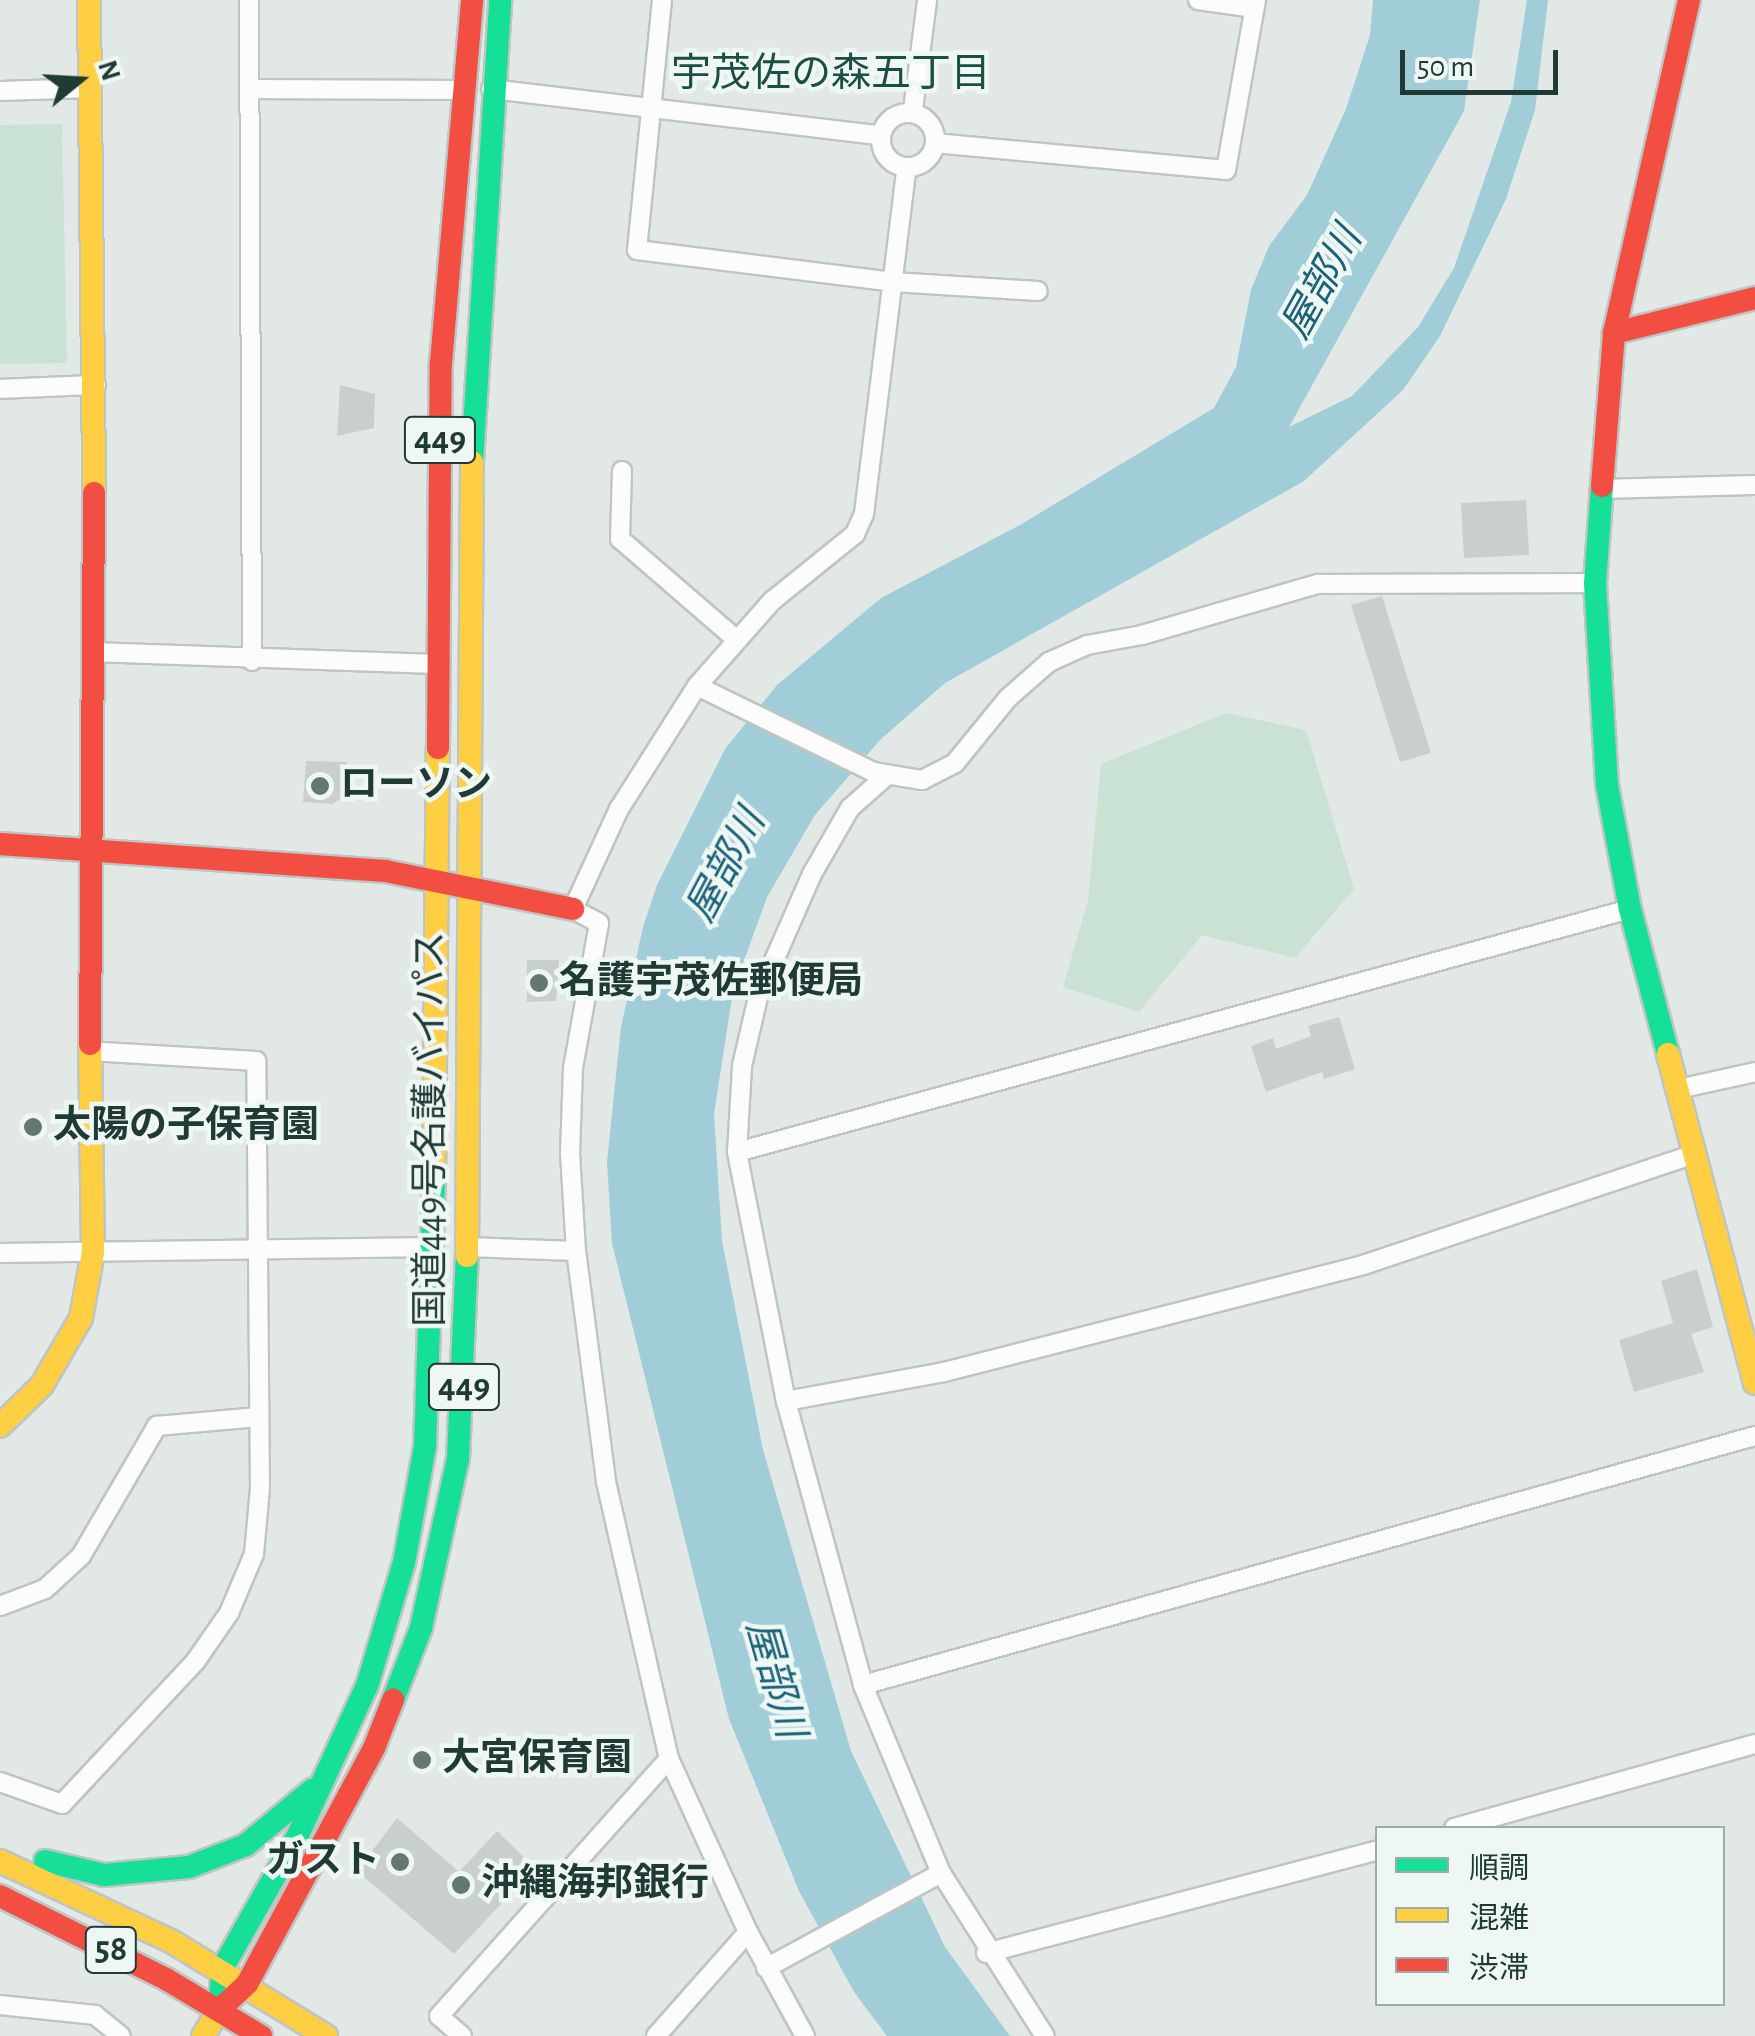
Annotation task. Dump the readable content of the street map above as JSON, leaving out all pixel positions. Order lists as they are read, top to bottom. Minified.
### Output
{"streets":{"main road":["449","国道449号名護バイパス","58"]},"crossings":[["国道449号名護バイパス","58"]],"districts":["宇茂佐の森五丁目"],"water":["屋部川"],"places":["ローソン","名護宇茂佐郵便局","太陽の子保育園","大宮保育園","ガスト","沖縄海邦銀行"],"legend":["順調","混雑","渋滞"],"scale_bar":"50 m","north":"right"}
